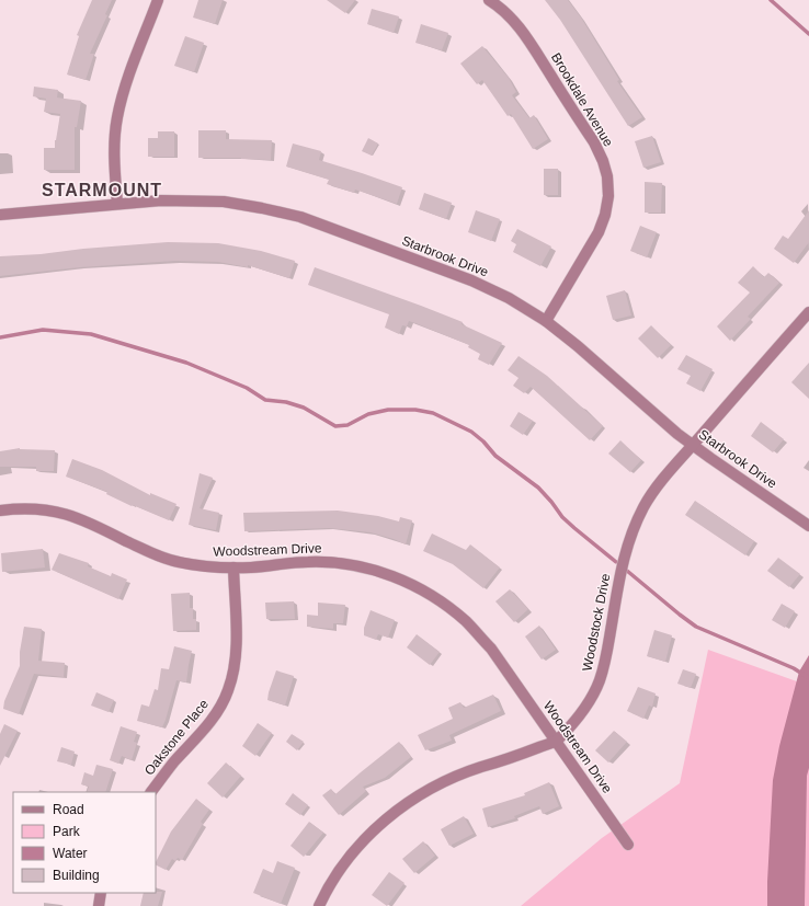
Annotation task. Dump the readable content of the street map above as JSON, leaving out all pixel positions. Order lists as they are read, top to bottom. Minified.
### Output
{"streets":{"street":["Brookdale Avenue","Starbrook Drive","Woodstream Drive","Woodstock Drive","Oakstone Place"]},"crossings":[["Brookdale Avenue","Starbrook Drive"],["Starbrook Drive","Woodstock Drive"],["Woodstream Drive","Woodstock Drive"],["Woodstream Drive","Oakstone Place"]],"districts":["STARMOUNT"],"legend":["Road","Park","Water","Building"]}
